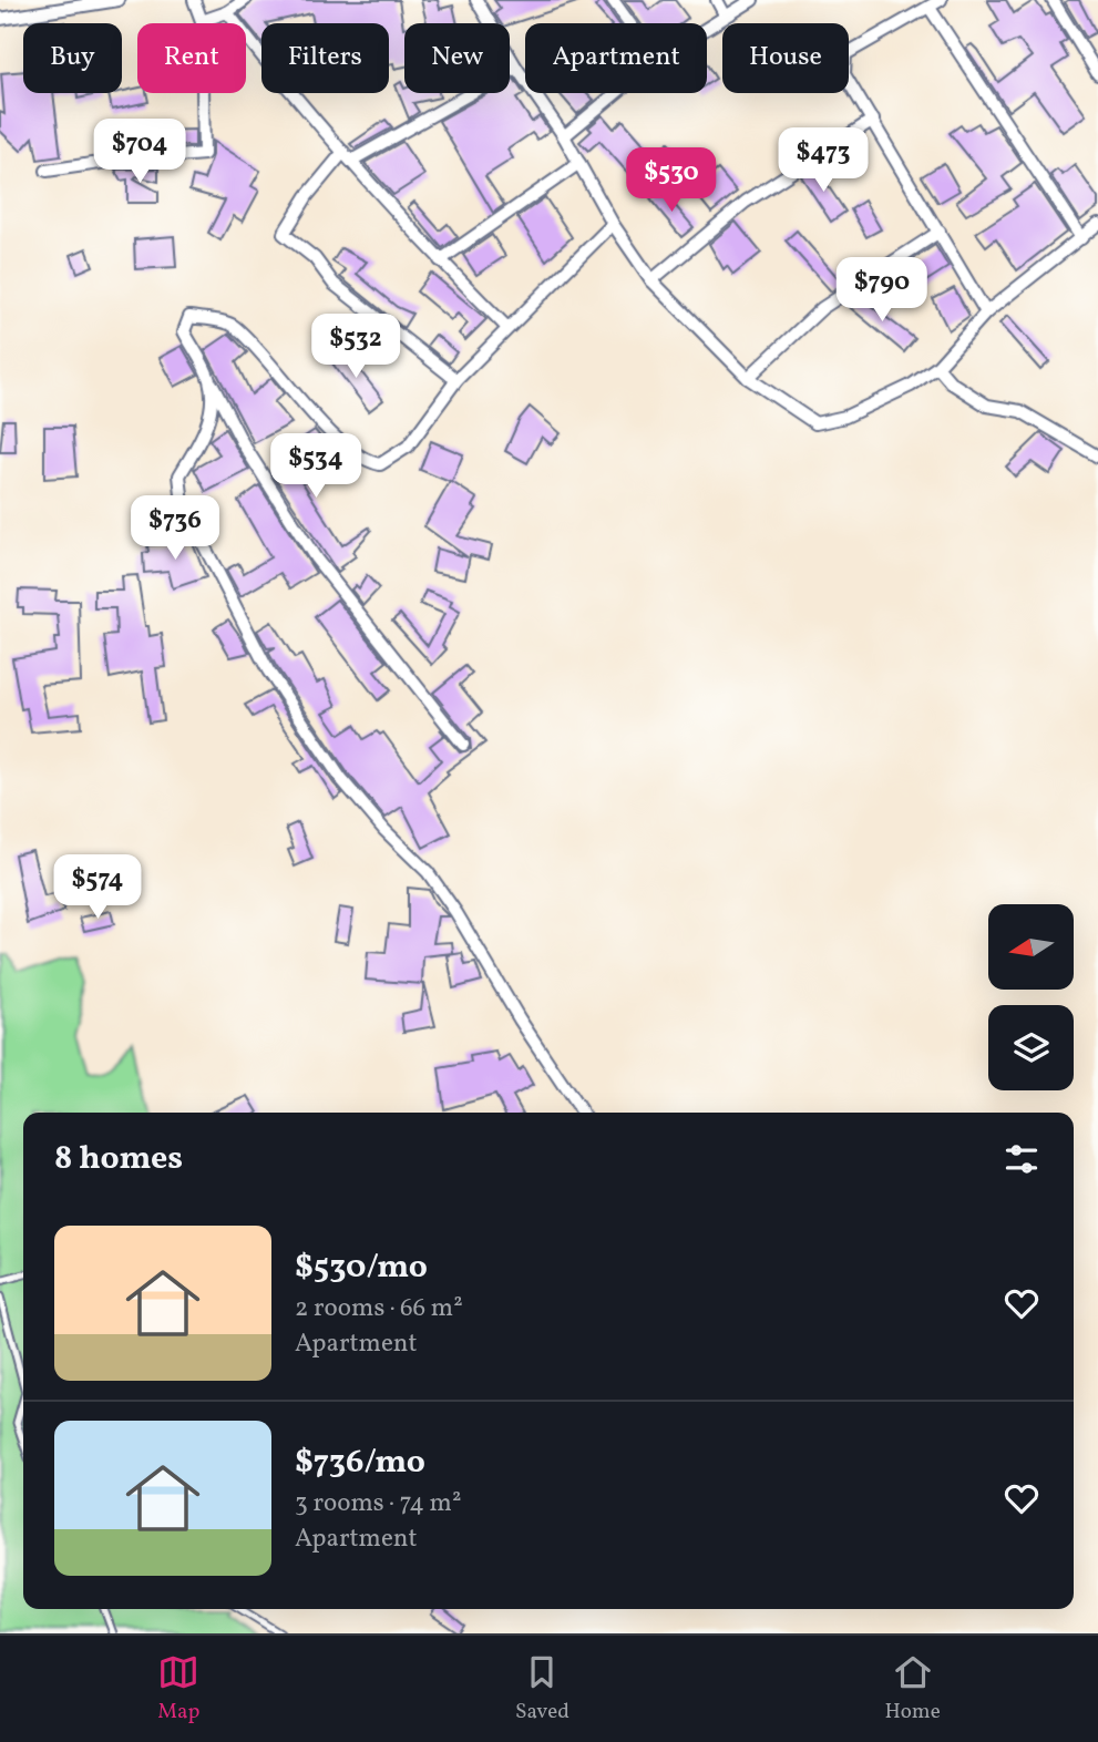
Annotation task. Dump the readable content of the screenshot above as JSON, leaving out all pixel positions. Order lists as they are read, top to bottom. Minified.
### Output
{"north":"left","page":{"chip":["Buy","Rent","Filters","New","Apartment","House"],"price":["$704","$473","$530","$790","$532","$534","$736","$574"],"heading":"8 homes","list":[{"name":"$530/mo","note":"2 rooms · 66 m² · Apartment"},{"name":"$736/mo","note":"3 rooms · 74 m² · Apartment"}],"tabs":["Map","Saved","Home"]}}
